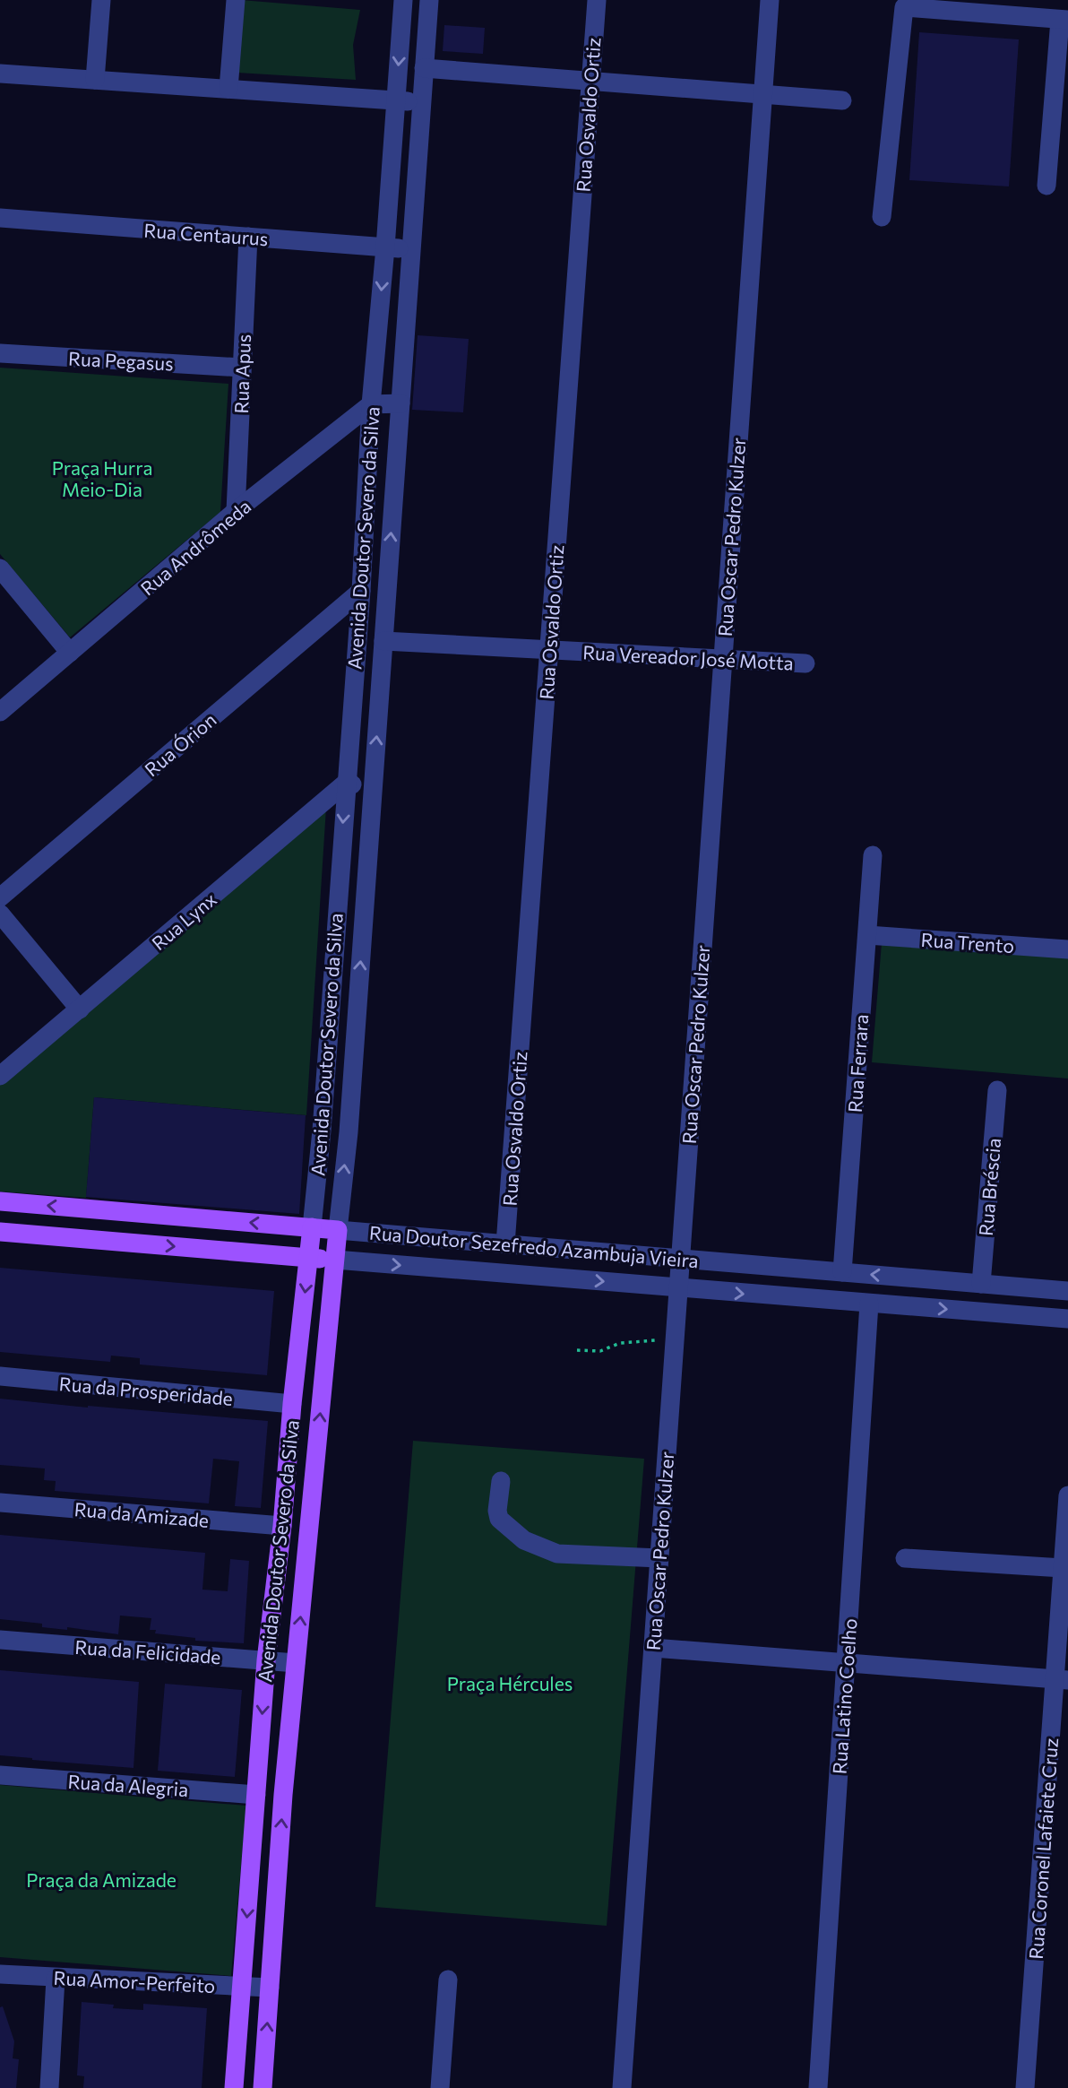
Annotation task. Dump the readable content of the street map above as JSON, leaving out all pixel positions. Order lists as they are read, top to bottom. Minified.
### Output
{"streets":{"main road":["Avenida Doutor Severo da Silva","Rua Doutor Sezefredo Azambuja Vieira"],"street":["Rua Osvaldo Ortiz","Rua Centaurus","Rua Pegasus","Rua Apus","Rua Oscar Pedro Kulzer","Rua Andrômeda","Rua Vereador José Motta","Rua Órion","Rua Lynx","Rua Trento","Rua Ferrara","Rua Bréscia","Rua da Prosperidade","Rua da Amizade","Rua da Felicidade","Rua Latino Coelho","Rua da Alegria","Rua Coronel Lafaiete Cruz","Rua Amor-Perfeito"]},"crossings":[["Rua Osvaldo Ortiz","Rua Vereador José Motta"],["Rua Osvaldo Ortiz","Rua Doutor Sezefredo Azambuja Vieira"],["Rua Centaurus","Rua Apus"],["Rua Centaurus","Avenida Doutor Severo da Silva"],["Rua Pegasus","Rua Apus"],["Rua Apus","Rua Andrômeda"],["Rua Oscar Pedro Kulzer","Rua Vereador José Motta"],["Rua Oscar Pedro Kulzer","Rua Doutor Sezefredo Azambuja Vieira"],["Avenida Doutor Severo da Silva","Rua Andrômeda"],["Avenida Doutor Severo da Silva","Rua Vereador José Motta"],["Avenida Doutor Severo da Silva","Rua Órion"],["Avenida Doutor Severo da Silva","Rua Lynx"],["Avenida Doutor Severo da Silva","Rua Doutor Sezefredo Azambuja Vieira"],["Avenida Doutor Severo da Silva","Rua da Prosperidade"],["Avenida Doutor Severo da Silva","Rua da Amizade"],["Avenida Doutor Severo da Silva","Rua da Felicidade"],["Avenida Doutor Severo da Silva","Rua da Alegria"],["Avenida Doutor Severo da Silva","Rua Amor-Perfeito"],["Rua Trento","Rua Ferrara"],["Rua Ferrara","Rua Doutor Sezefredo Azambuja Vieira"],["Rua Bréscia","Rua Doutor Sezefredo Azambuja Vieira"],["Rua Doutor Sezefredo Azambuja Vieira","Rua Latino Coelho"]],"parks":["Praça Hurra Meio-Dia","Praça Hércules","Praça da Amizade"]}
